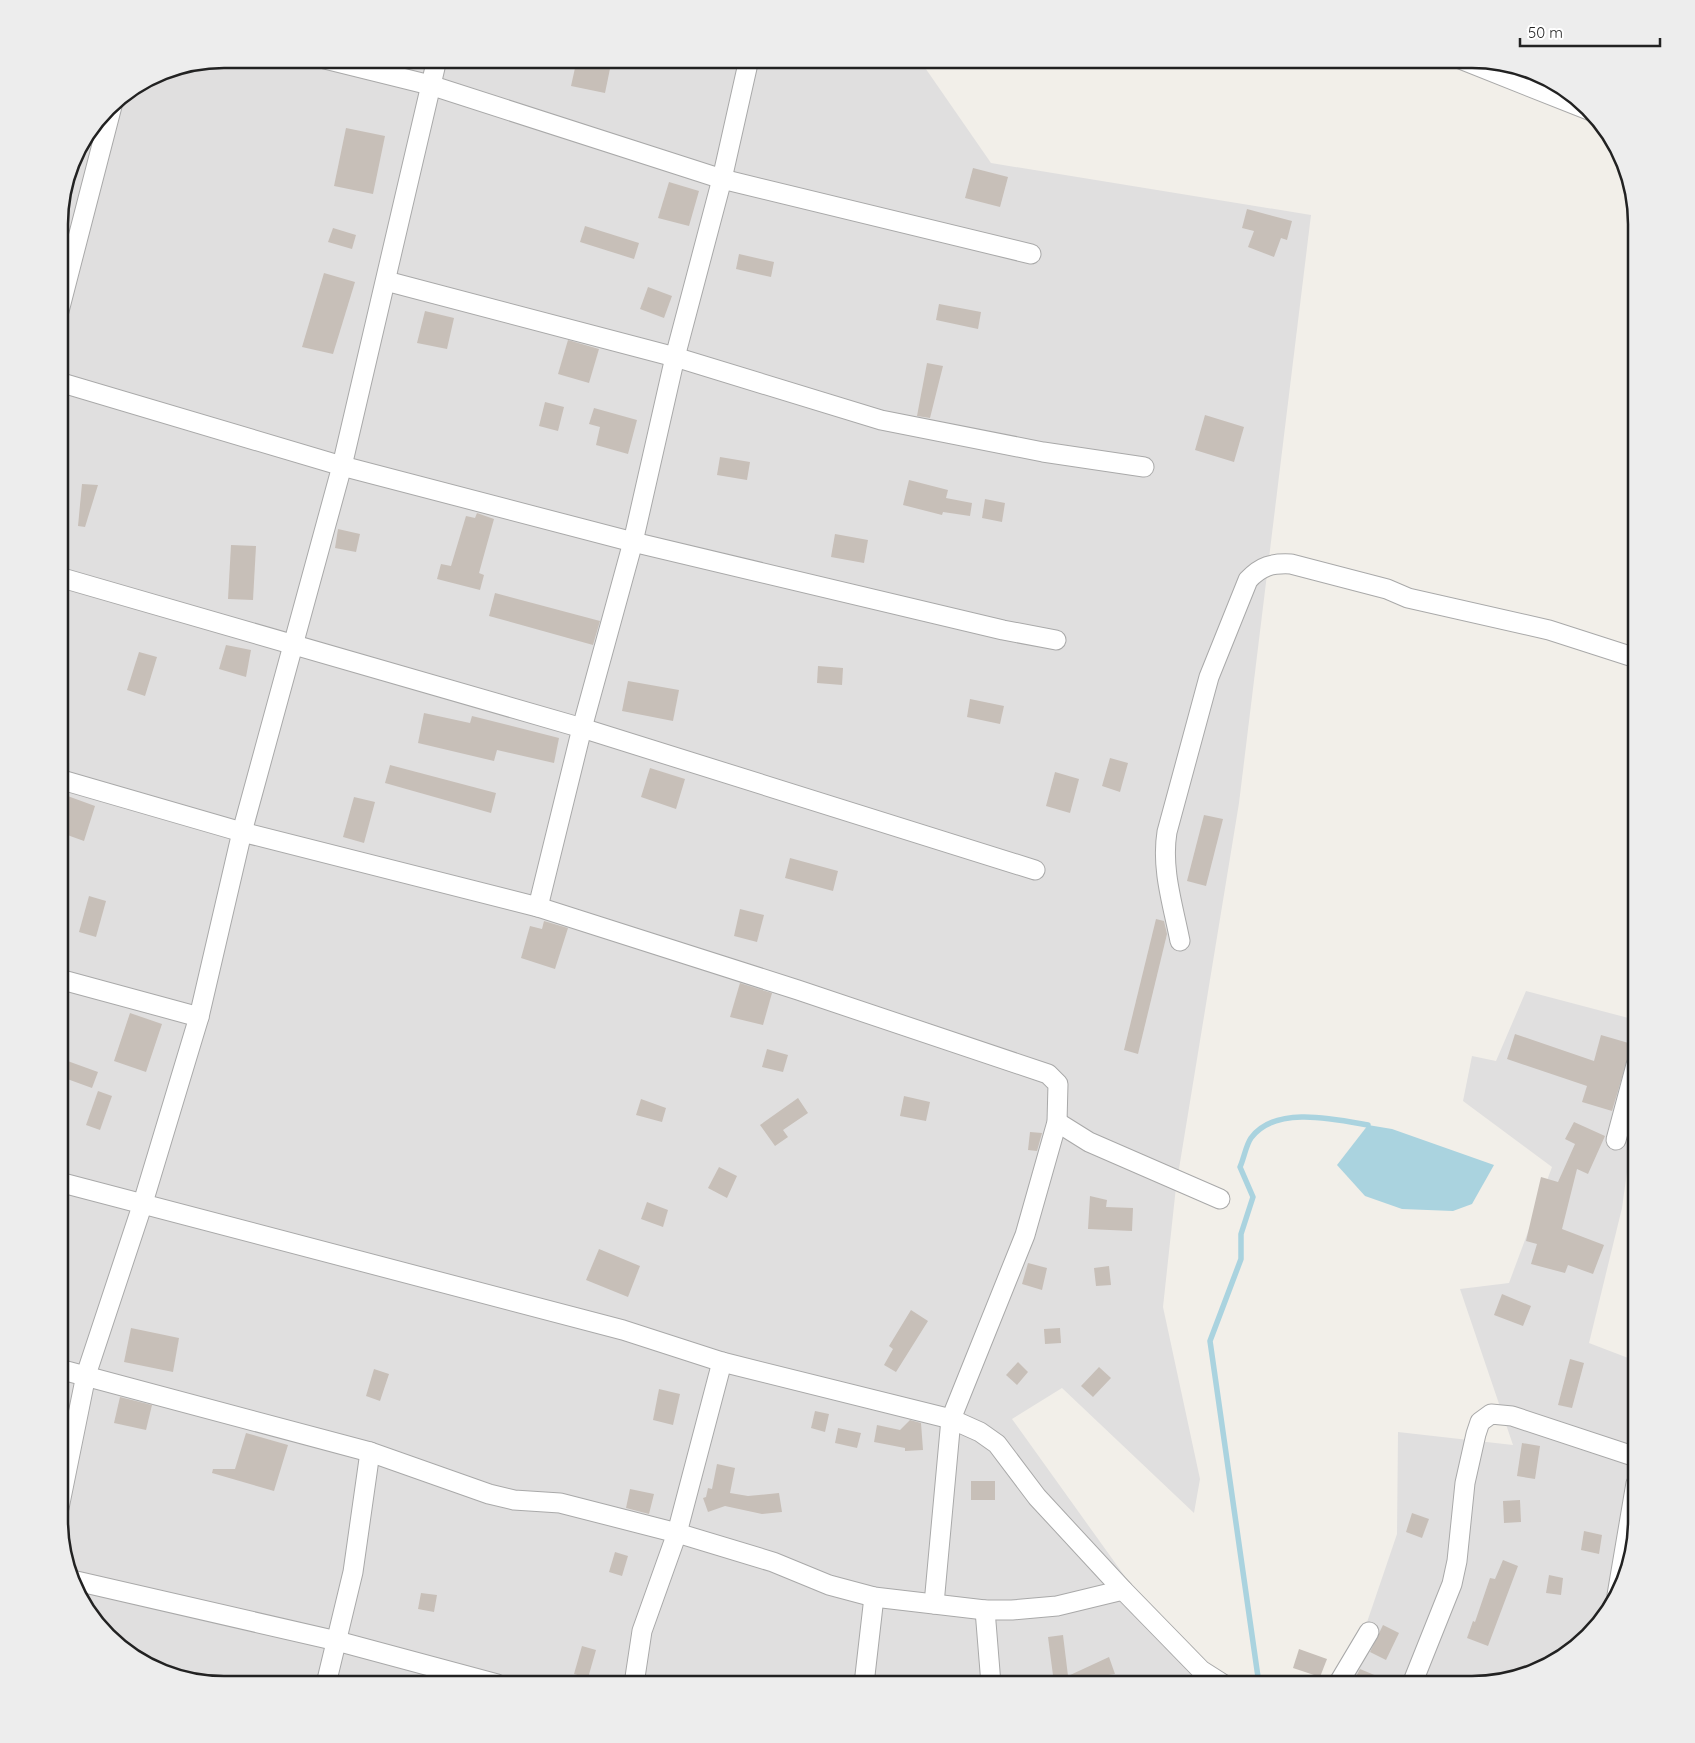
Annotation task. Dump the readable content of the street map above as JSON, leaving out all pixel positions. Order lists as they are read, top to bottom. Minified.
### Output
{"scale_bar":"50 m"}
